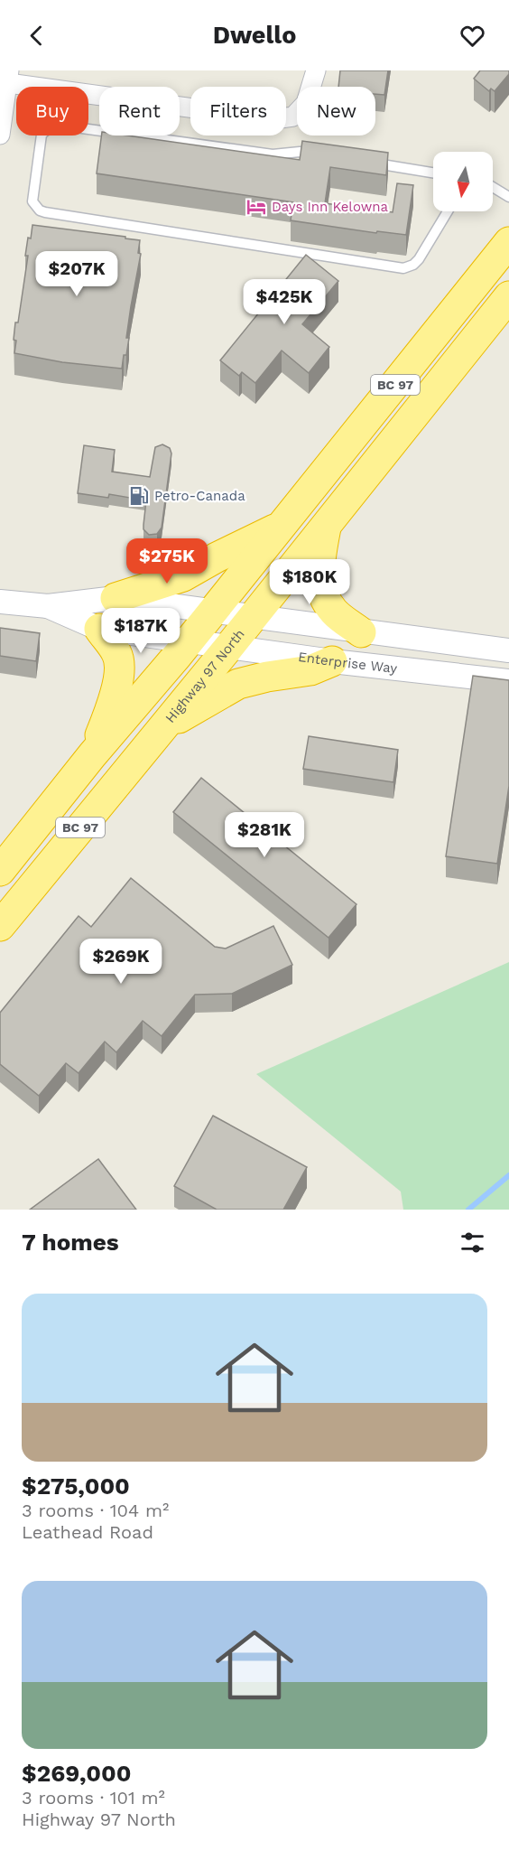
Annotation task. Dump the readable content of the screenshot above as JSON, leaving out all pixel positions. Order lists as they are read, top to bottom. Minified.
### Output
{"streets":{"highway":["BC 97","Highway 97 North"],"street":["Enterprise Way"]},"crossings":[["BC 97","Enterprise Way"],["Enterprise Way","Highway 97 North"]],"places":{"hotel":["Days Inn Kelowna"],"fuel station":["Petro-Canada"]},"north":"bottom","page":{"header":"Dwello","chip":["Buy","Rent","Filters","New"],"price":["$207K","$425K","$275K","$180K","$187K","$281K","$269K"],"heading":"7 homes","list":[{"name":"$275,000","note":"3 rooms · 104 m² · Leathead Road"},{"name":"$269,000","note":"3 rooms · 101 m² · Highway 97 North"}]}}
